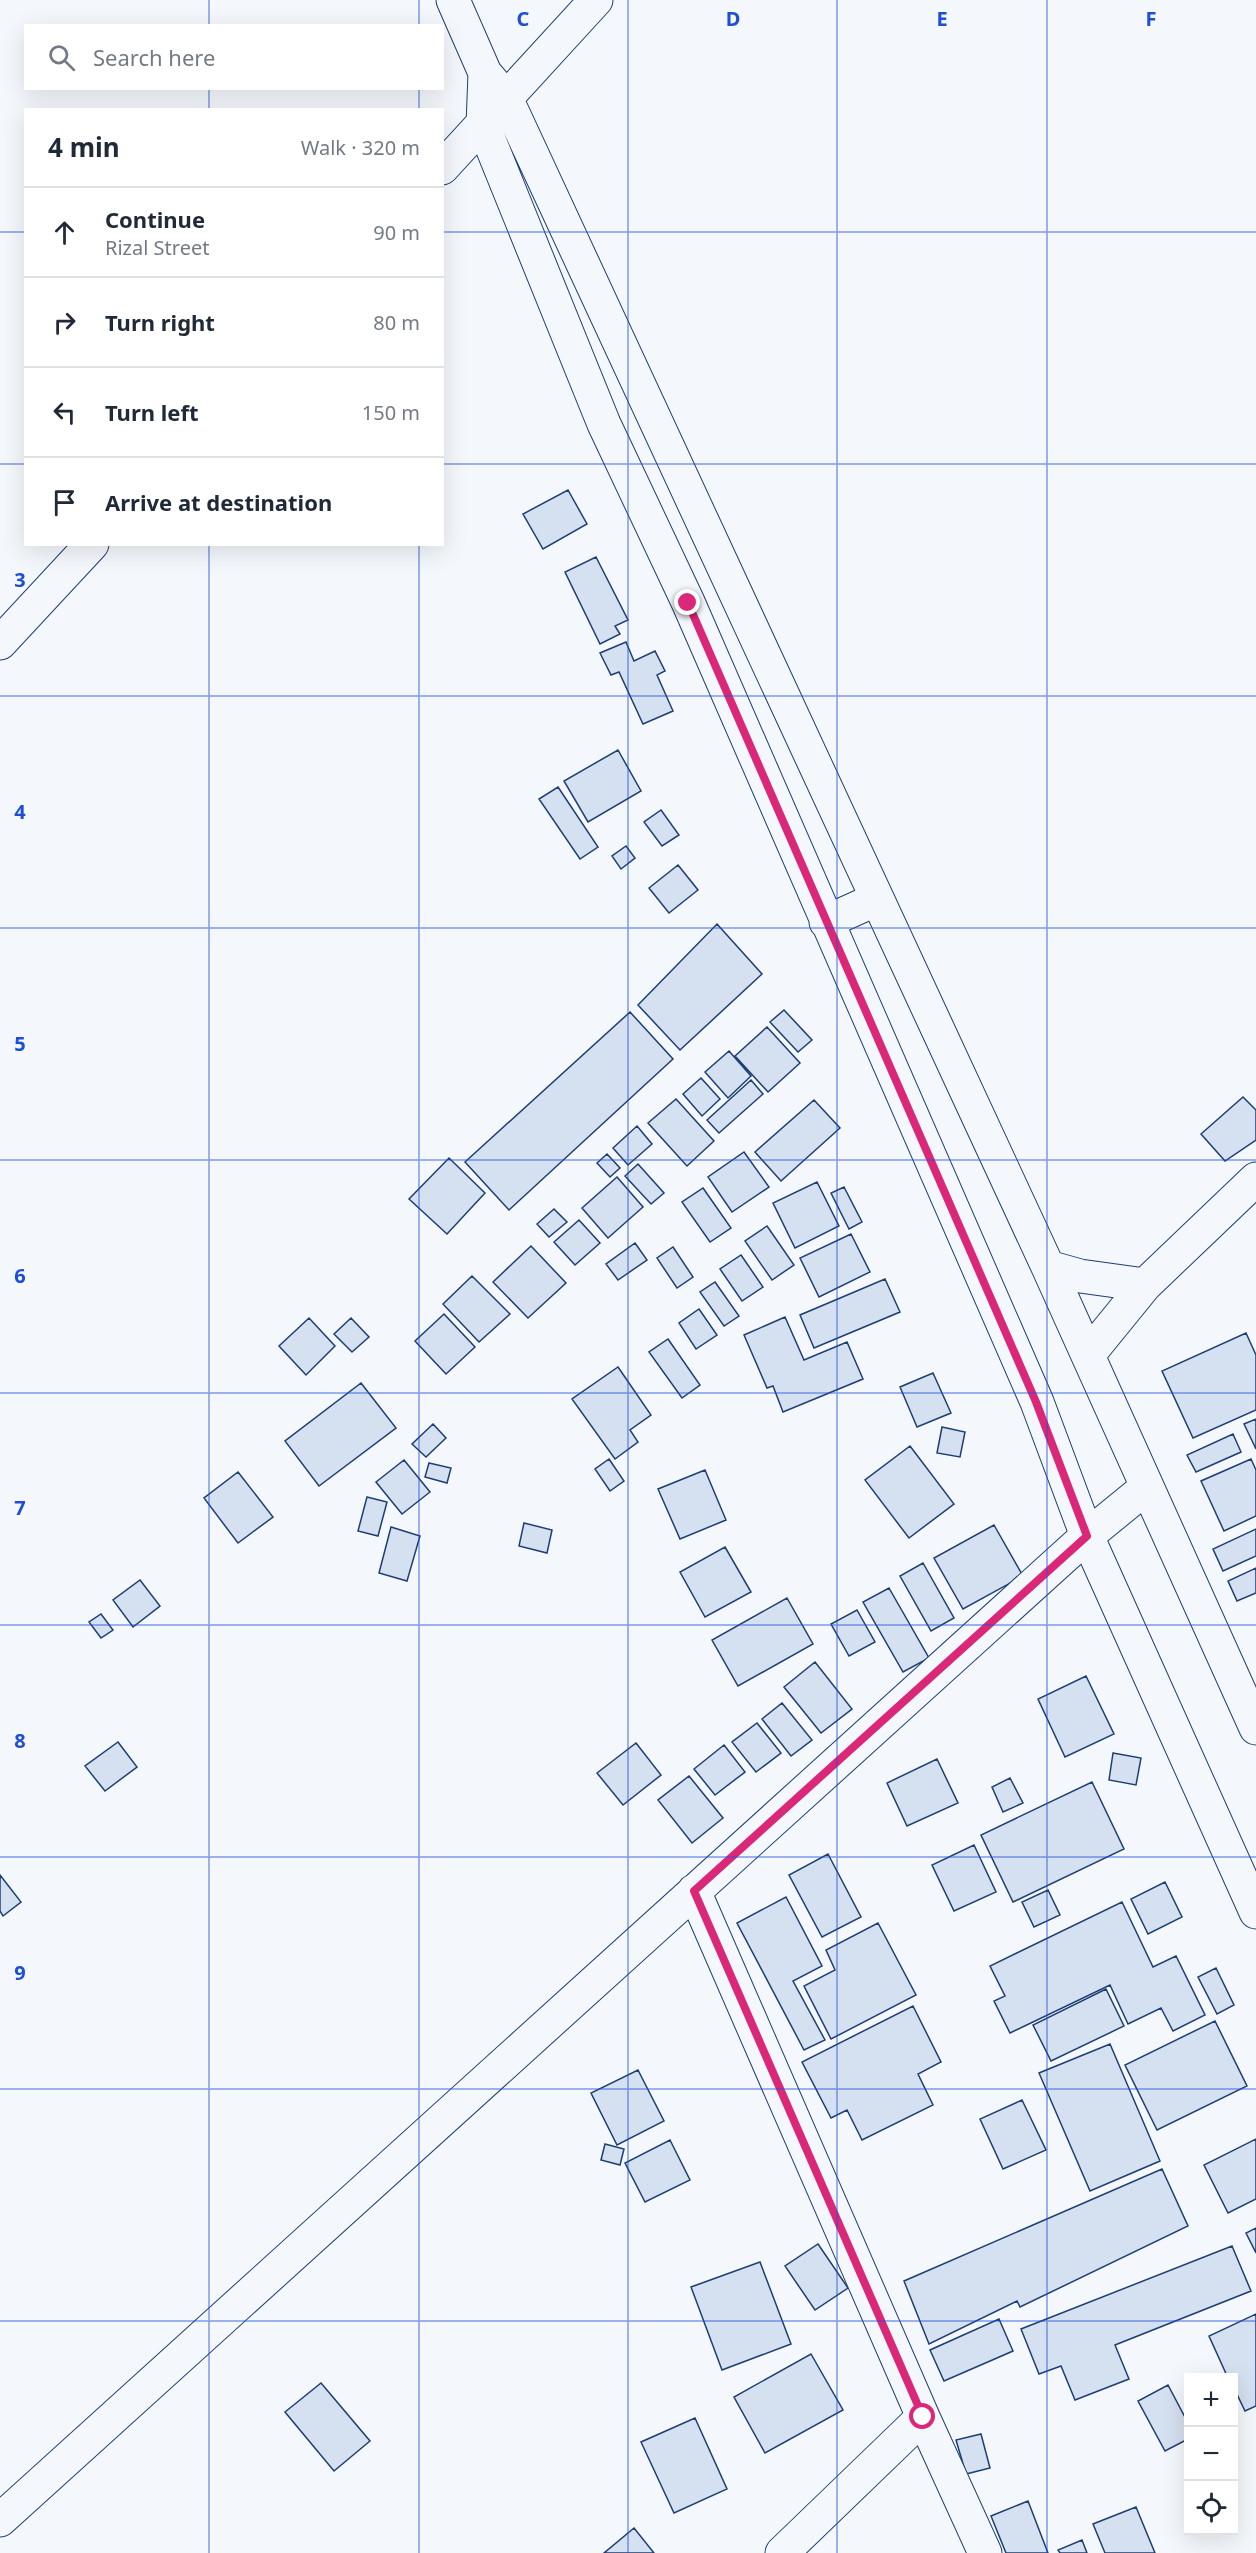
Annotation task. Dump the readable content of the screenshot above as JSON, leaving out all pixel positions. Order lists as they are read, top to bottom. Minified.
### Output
{"page":{"search":"Search here","heading":["4 min","Walk · 320 m"],"list":[["Continue","Rizal Street","90 m"],["Turn right","80 m"],["Turn left","150 m"],"Arrive at destination"],"map_buttons":["+","−"]},"grid":{"columns":["C","D","E","F"],"rows":["3","4","5","6","7","8","9"]}}
